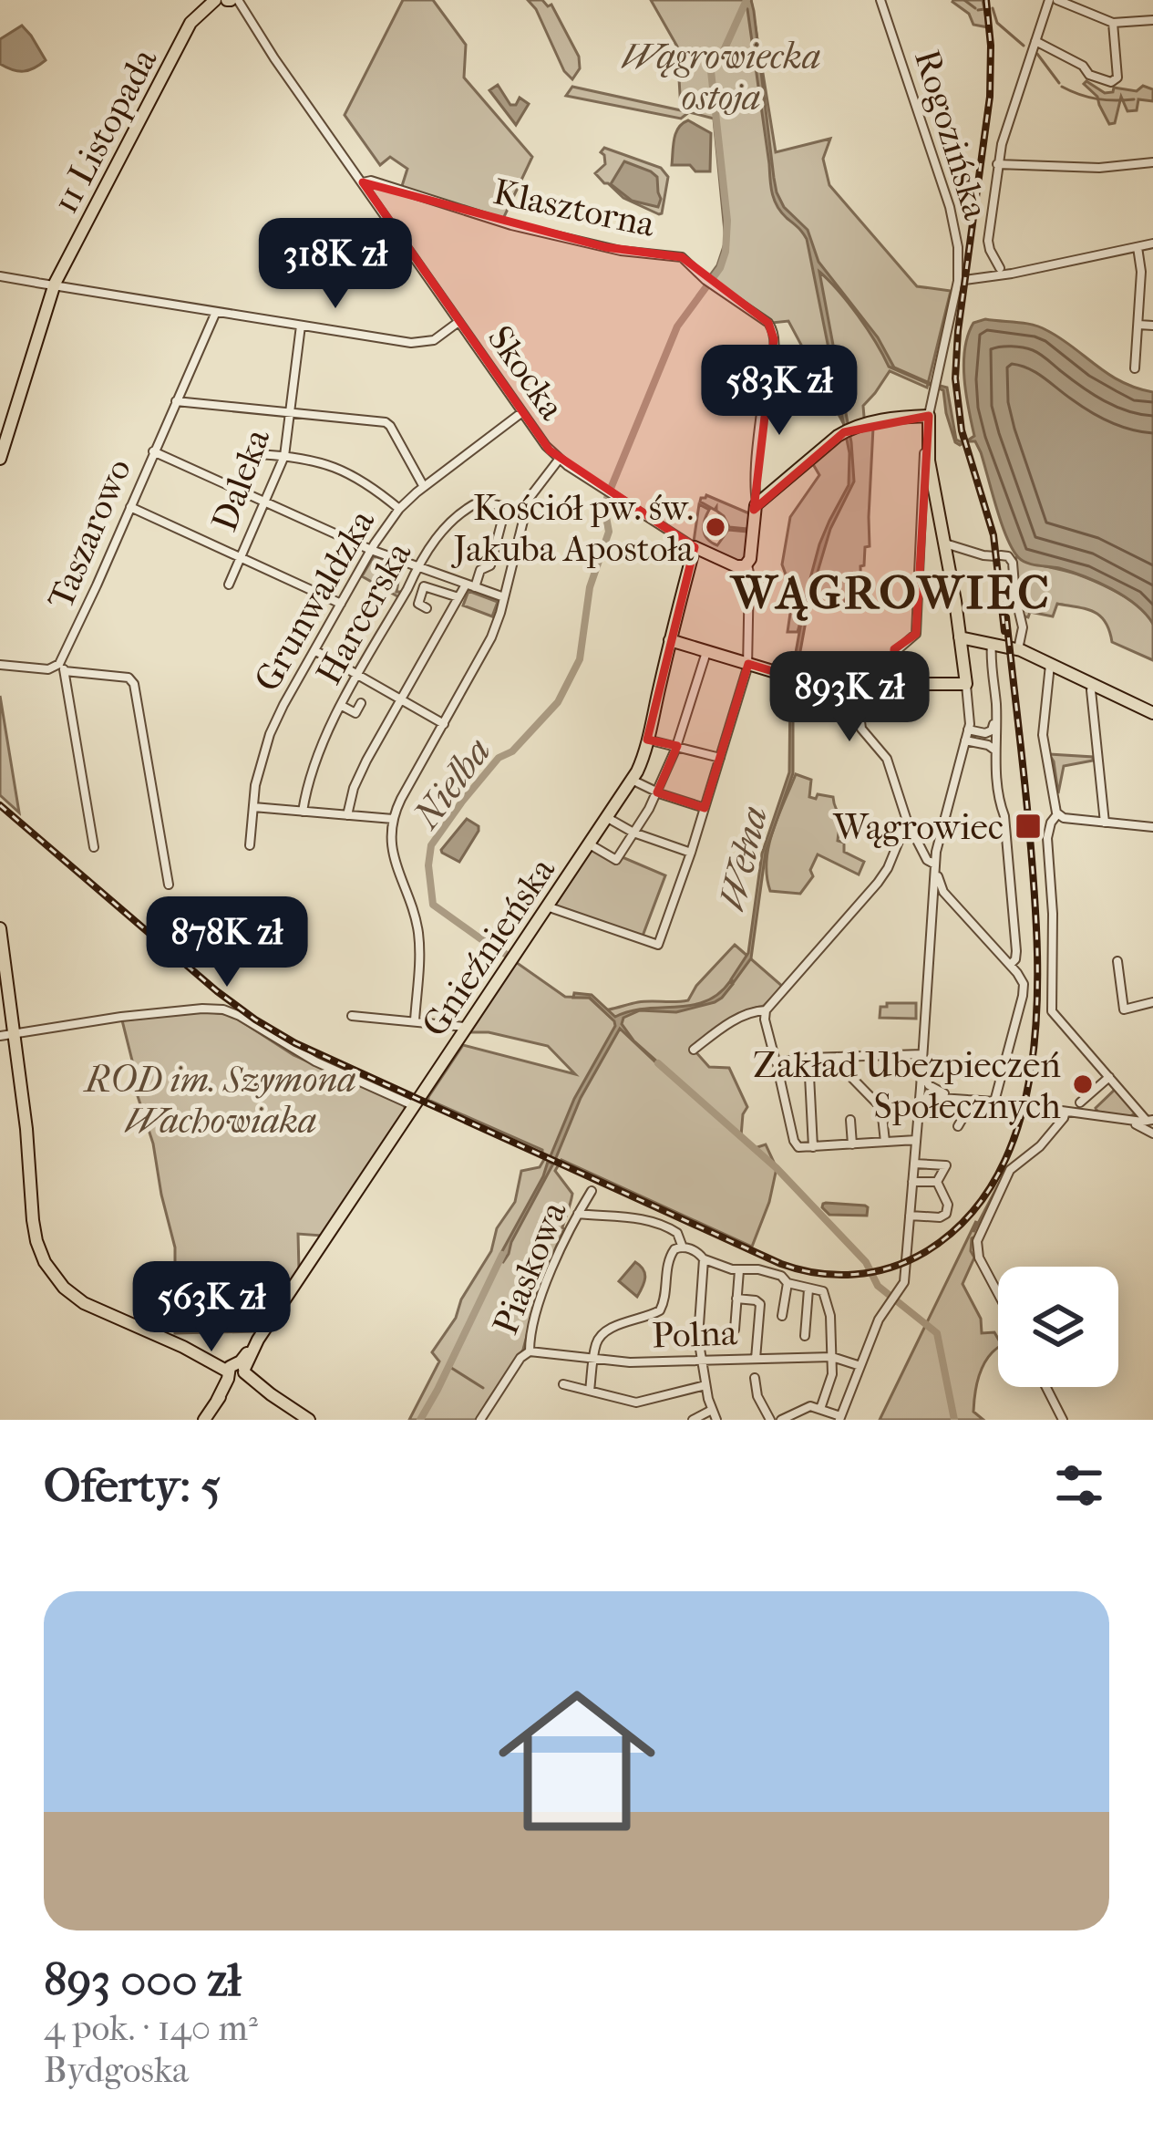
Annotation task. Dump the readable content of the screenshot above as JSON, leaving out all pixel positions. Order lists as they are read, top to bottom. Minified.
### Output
{"streets":{"main road":["11 Listopada","Klasztorna","Gnieźnieńska"],"street":["Rogozińska","Skocka","Daleka","Taszarowo","Grunwaldzka","Harcerska","Piaskowa","Polna"]},"crossings":[["11 Listopada","Skocka"],["Klasztorna","Skocka"],["Klasztorna","Gnieźnieńska"],["Skocka","Grunwaldzka"],["Skocka","Gnieźnieńska"],["Piaskowa","Polna"]],"districts":["WĄGROWIEC"],"water":["Nielba","Wełna"],"parks":["Wągrowiecka ostoja","ROD im. Szymona Wachowiaka"],"places":{"other":["Kościół pw. św. Jakuba Apostoła","Zakład Ubezpieczeń Społecznych"],"transit":["Wągrowiec"]},"page":{"price":["318K zł","583K zł","893K zł","878K zł","563K zł"],"heading":"Oferty: 5","list":[{"name":"893 000 zł","note":"4 pok. · 140 m² · Bydgoska"}]}}
